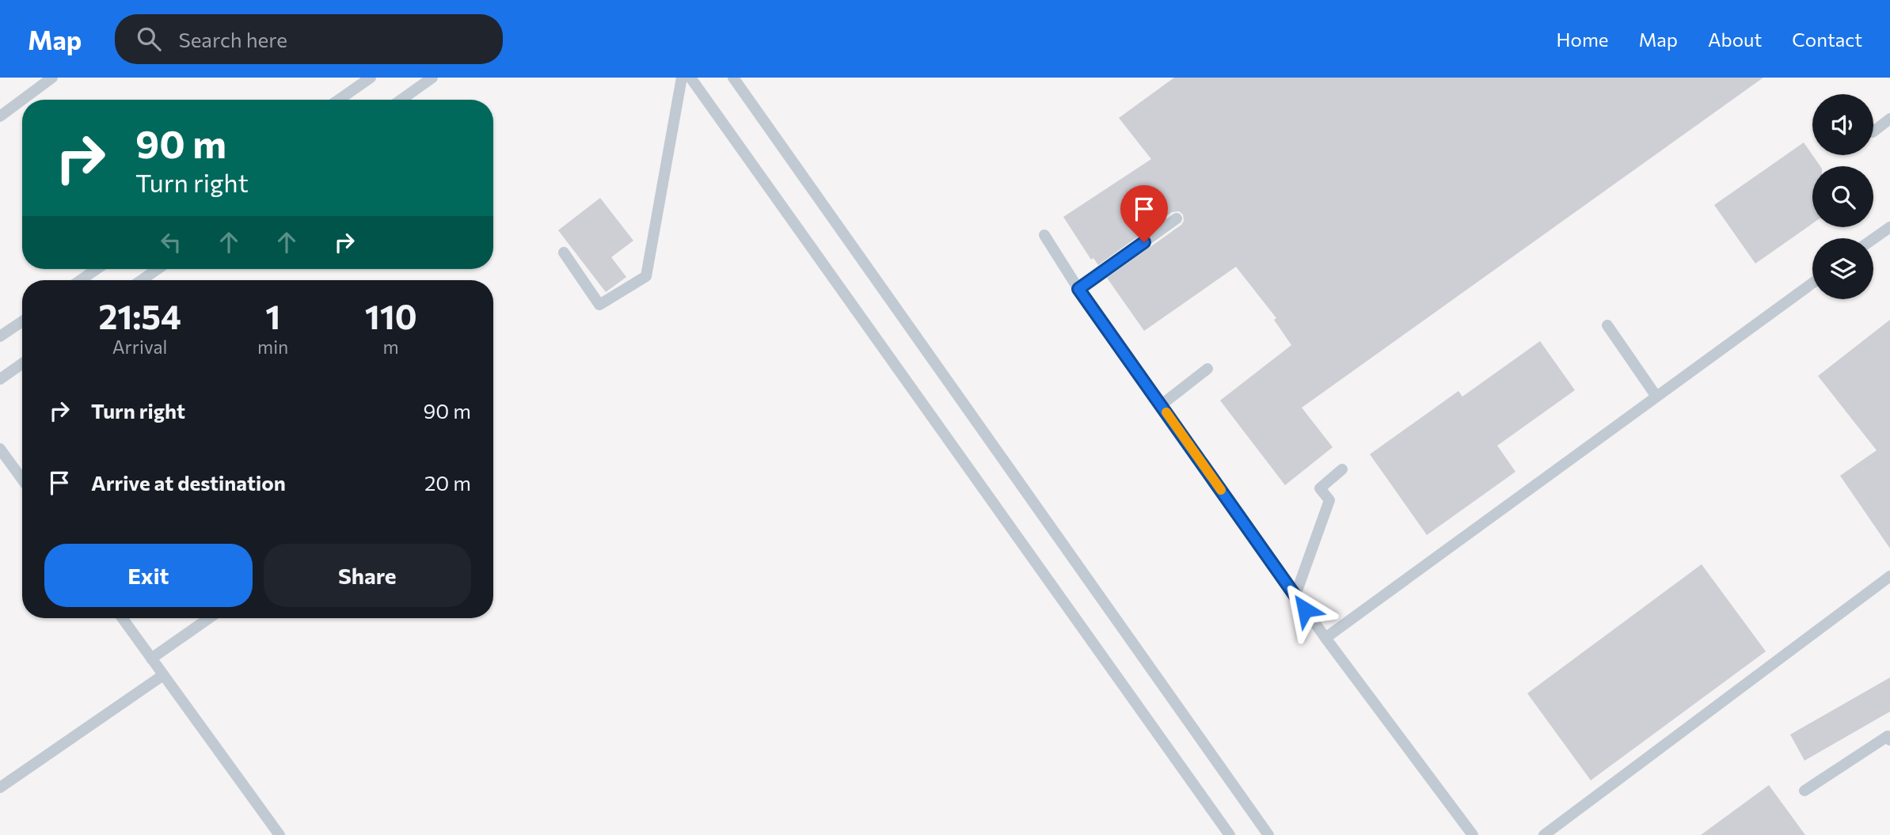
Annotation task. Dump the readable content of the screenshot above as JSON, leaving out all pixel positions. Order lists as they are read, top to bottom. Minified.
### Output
{"page":{"header":"Map","search":"Search here","nav":["Home","Map","About","Contact"],"turn":["90 m","Turn right"],"eta":["21:54","Arrival","1","min","110","m"],"list":[{"name":"Turn right","value":"90 m"},{"name":"Arrive at destination","value":"20 m"}],"buttons":["Exit","Share"]}}
